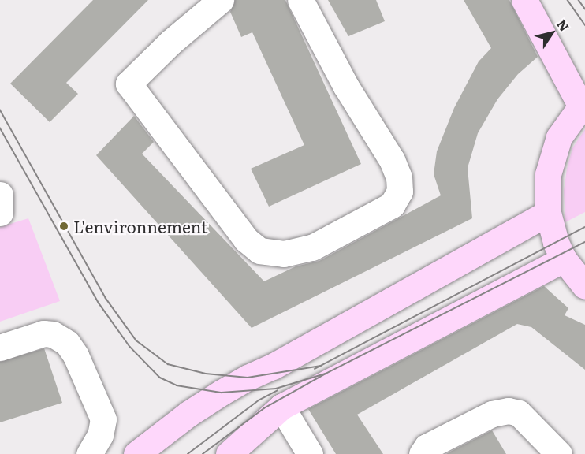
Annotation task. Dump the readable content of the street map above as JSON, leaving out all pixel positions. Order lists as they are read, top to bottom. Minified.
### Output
{"places":["L'environnement"],"north":"top right"}
